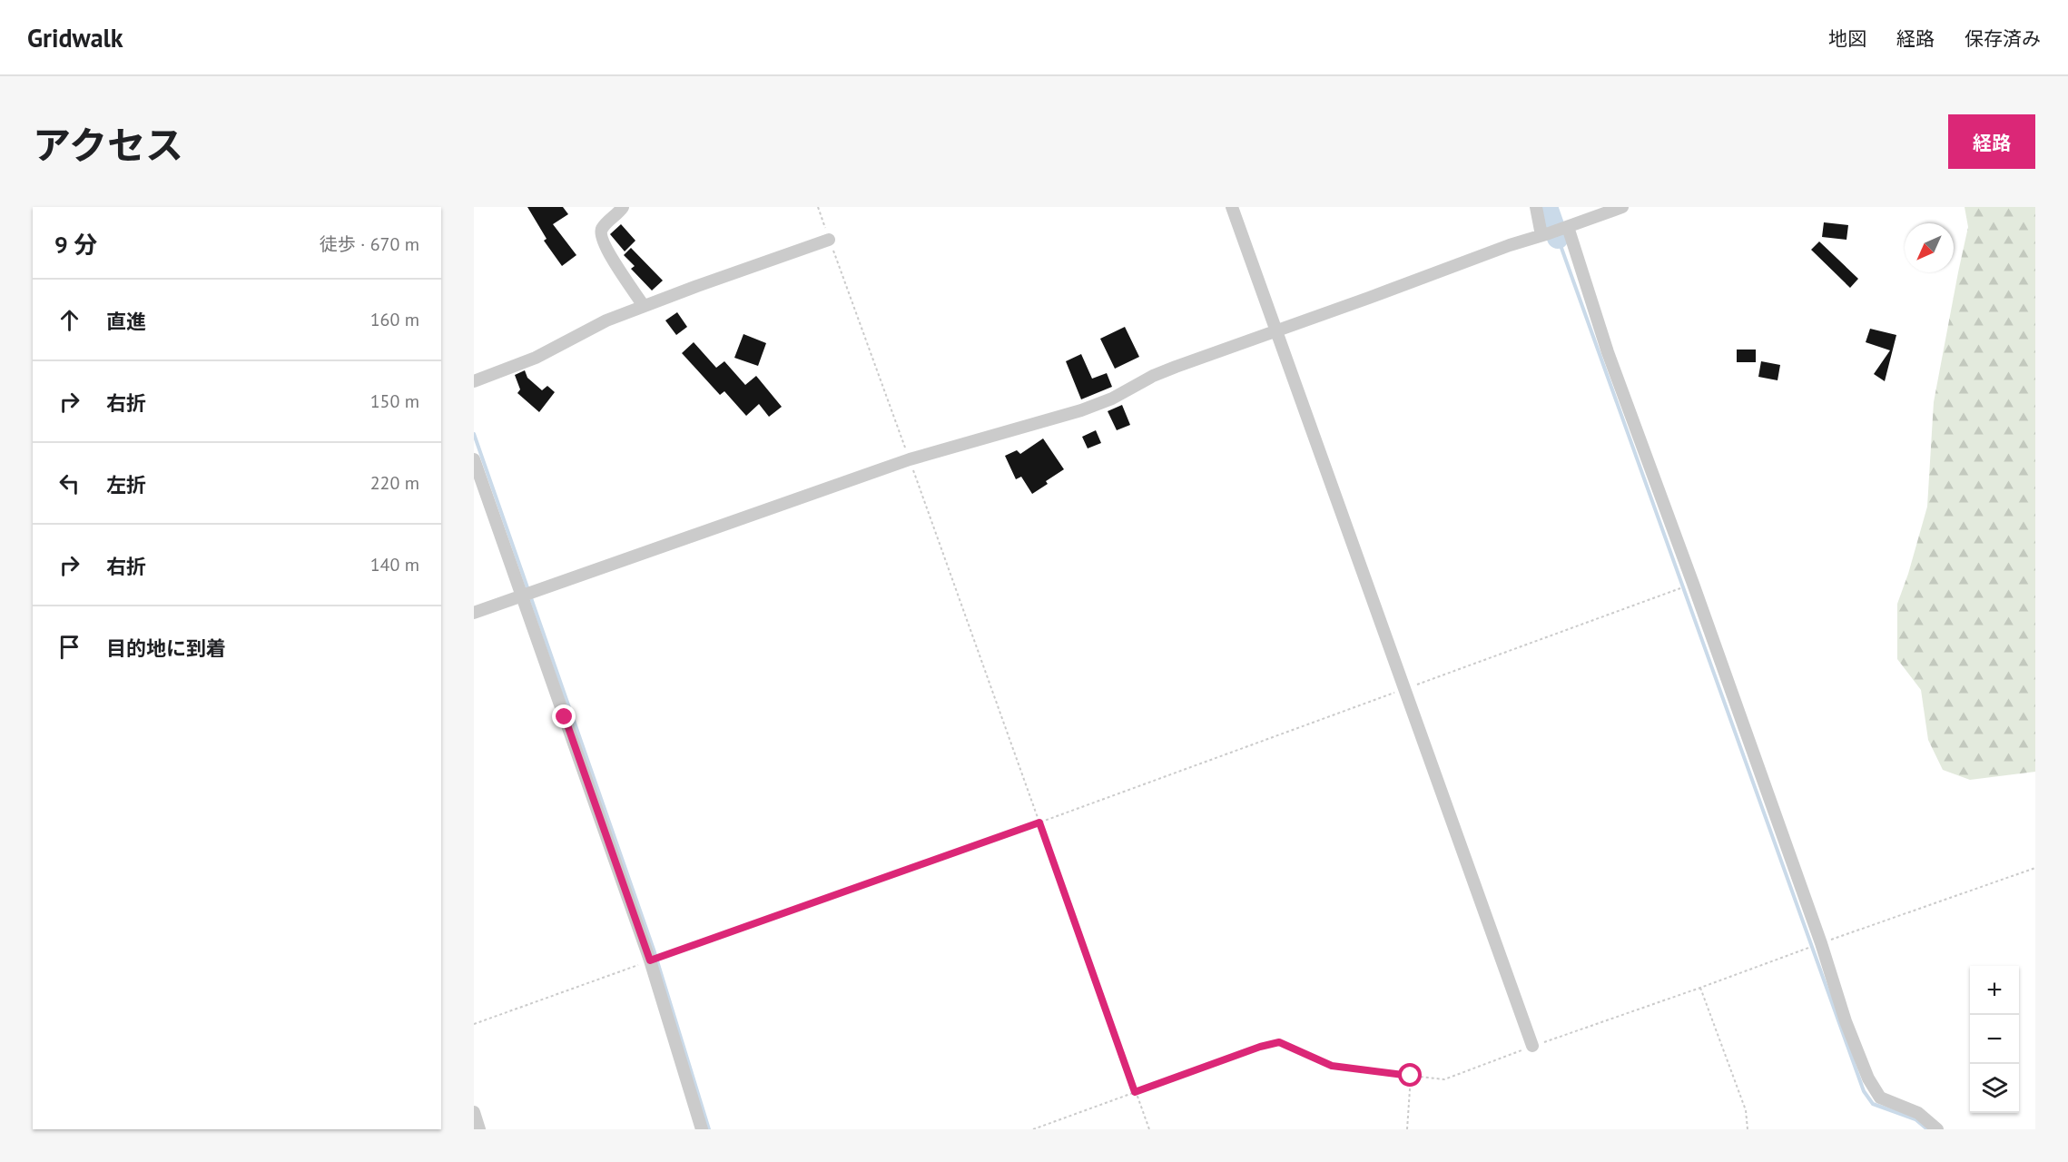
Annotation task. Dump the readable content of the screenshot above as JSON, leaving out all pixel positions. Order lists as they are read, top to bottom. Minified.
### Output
{"north":"bottom left","page":{"header":"Gridwalk","nav":["地図","経路","保存済み"],"title":"アクセス","buttons":"経路","heading":["9 分","徒歩 · 670 m"],"list":[["直進","160 m"],["右折","150 m"],["左折","220 m"],["右折","140 m"],"目的地に到着"],"map_buttons":["+","−"]}}
